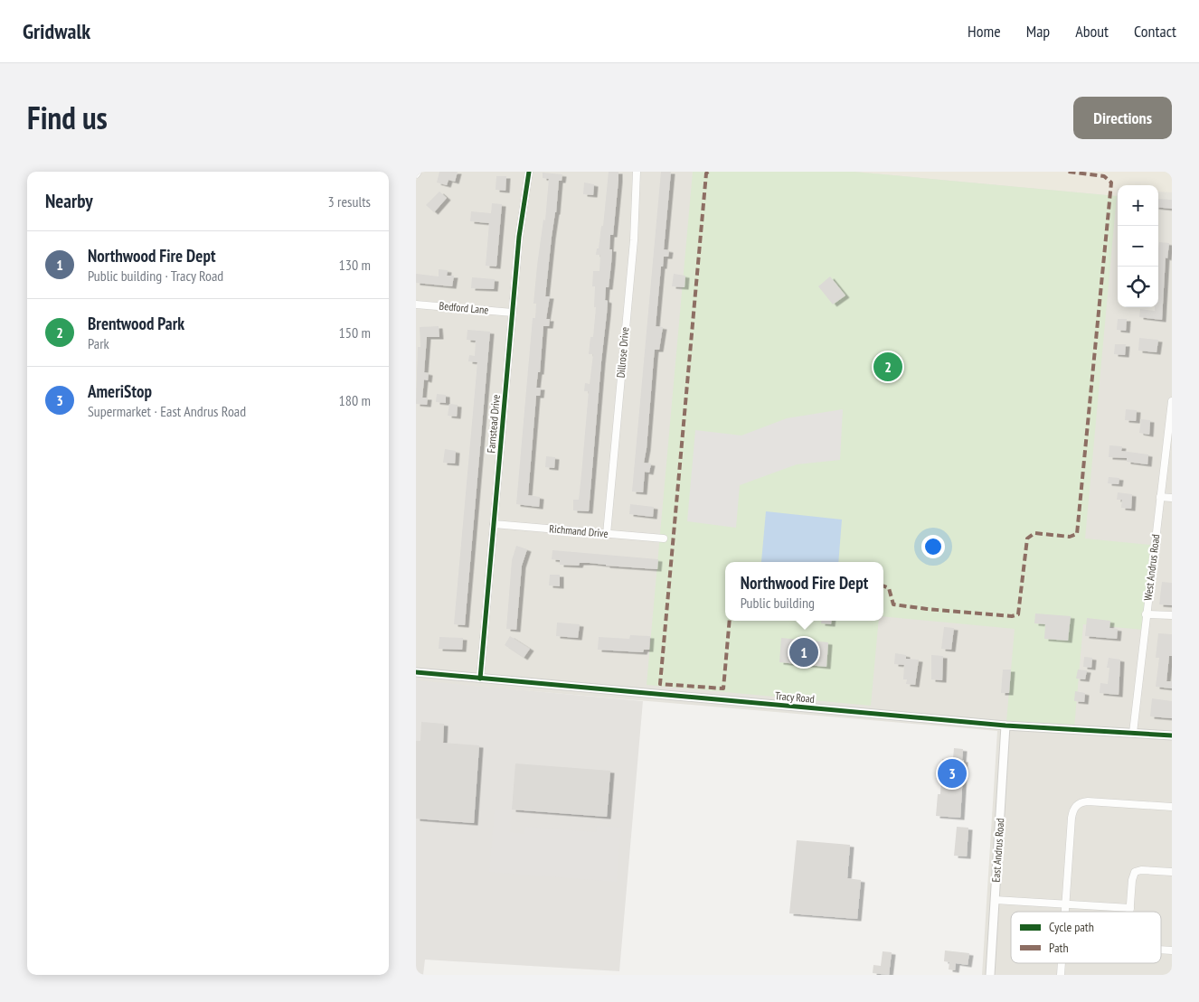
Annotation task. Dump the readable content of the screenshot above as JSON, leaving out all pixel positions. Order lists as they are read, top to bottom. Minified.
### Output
{"streets":{"street":["Bedford Lane","Dillrose Drive","Farnstead Drive","Richmand Drive","West Andrus Road","Tracy Road","East Andrus Road"]},"crossings":[["Bedford Lane","Farnstead Drive"],["Dillrose Drive","Richmand Drive"],["Farnstead Drive","Richmand Drive"],["Farnstead Drive","Tracy Road"],["West Andrus Road","Tracy Road"],["Tracy Road","East Andrus Road"]],"legend":["Cycle path","Path"],"page":{"header":"Gridwalk","nav":["Home","Map","About","Contact"],"title":"Find us","buttons":"Directions","heading":["Nearby","3 results"],"map_buttons":["+","−"],"list":[{"mark":"1","name":"Northwood Fire Dept","note":"Public building · Tracy Road","value":"130 m"},{"mark":"2","name":"Brentwood Park","note":"Park","value":"150 m"},{"mark":"3","name":"AmeriStop","note":"Supermarket · East Andrus Road","value":"180 m"}],"pins":["2","1","3"],"popup":["Northwood Fire Dept","Public building"]}}
